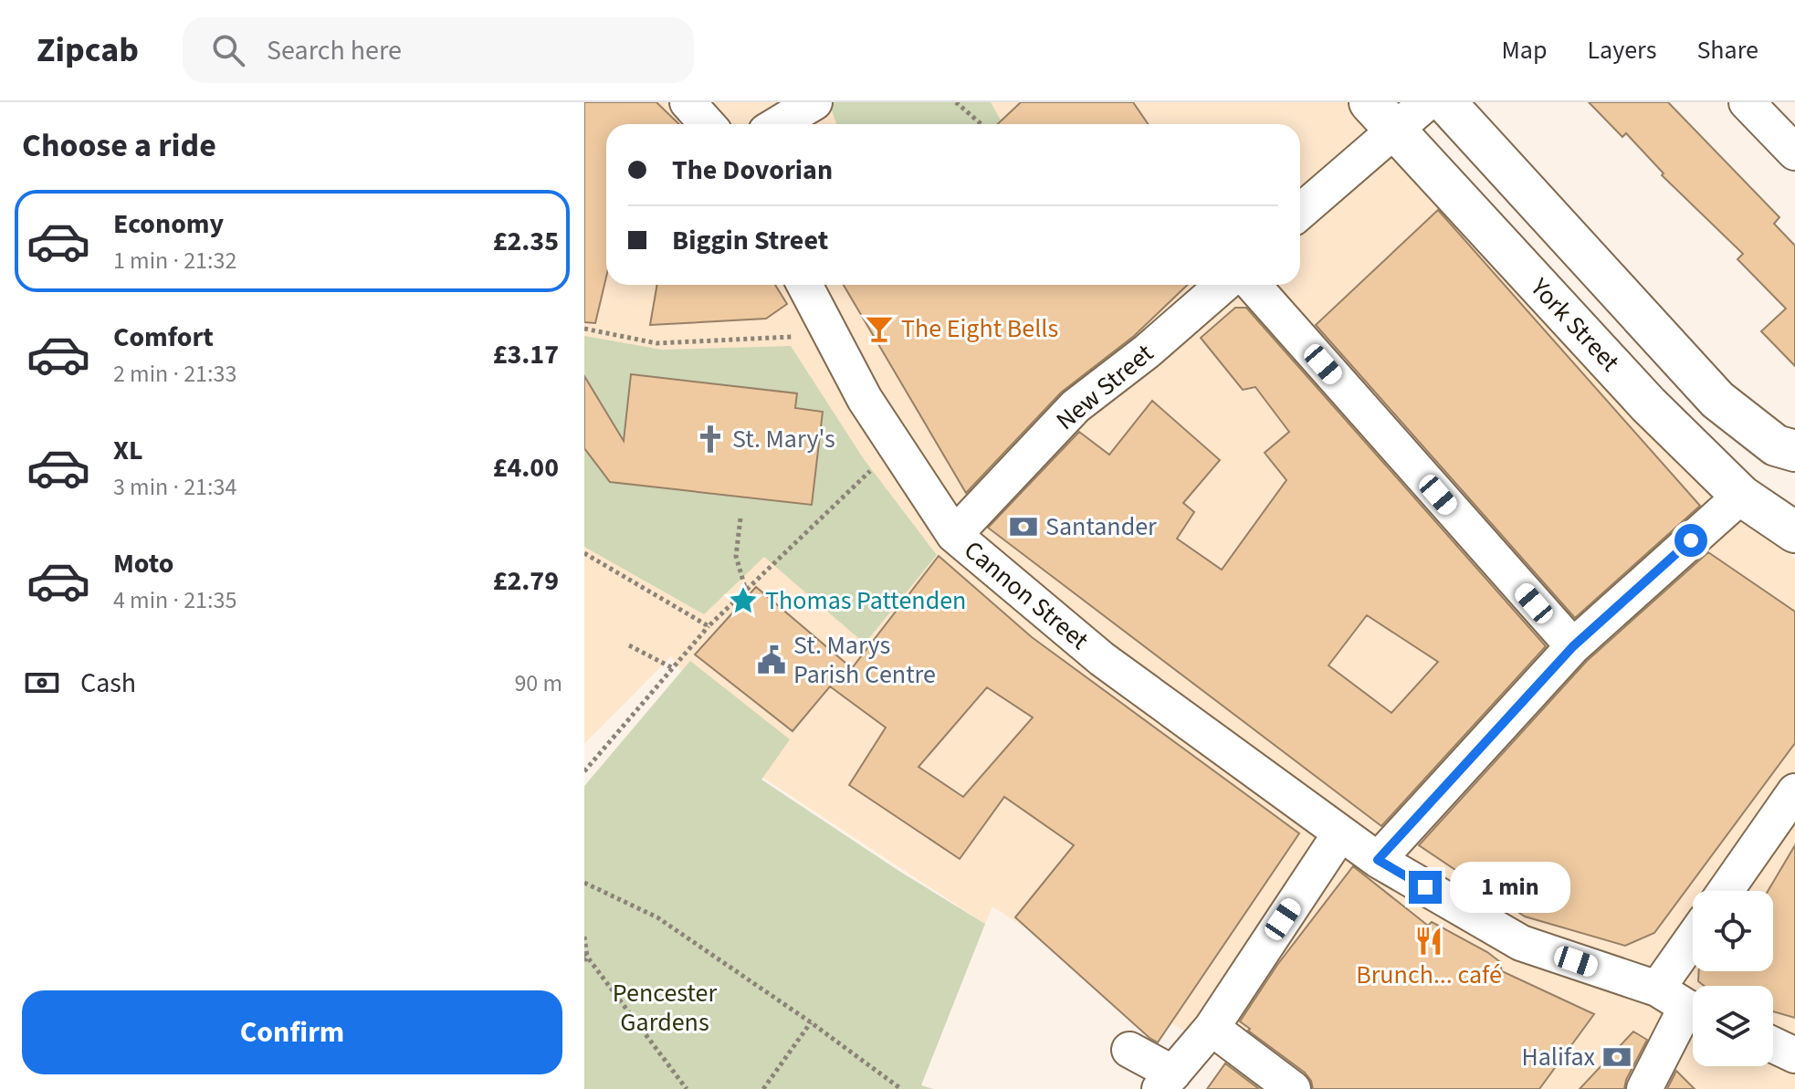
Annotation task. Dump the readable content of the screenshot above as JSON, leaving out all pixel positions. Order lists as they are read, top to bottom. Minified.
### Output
{"streets":{"main road":["York Street"],"street":["New Street","Cannon Street"]},"crossings":[["New Street","Cannon Street"]],"parks":["Pencester Gardens"],"places":{"bar":["The Eight Bells"],"church":["St. Mary's"],"bank":["Santander","Halifax"],"place":["Thomas Pattenden"],"public building":["St. Marys Parish Centre"],"restaurant":["Brunch... café"]},"page":{"header":"Zipcab","search":"Search here","nav":["Map","Layers","Share"],"heading":"Choose a ride","banner":["The Dovorian","Biggin Street"],"list":[{"name":"Economy","note":"1 min · 21:32","value":"£2.35"},{"name":"Comfort","note":"2 min · 21:33","value":"£3.17"},{"name":"XL","note":"3 min · 21:34","value":"£4.00"},{"name":"Moto","note":"4 min · 21:35","value":"£2.79"}],"pay":["Cash","90 m"],"bubble":"1 min","buttons":"Confirm"}}
